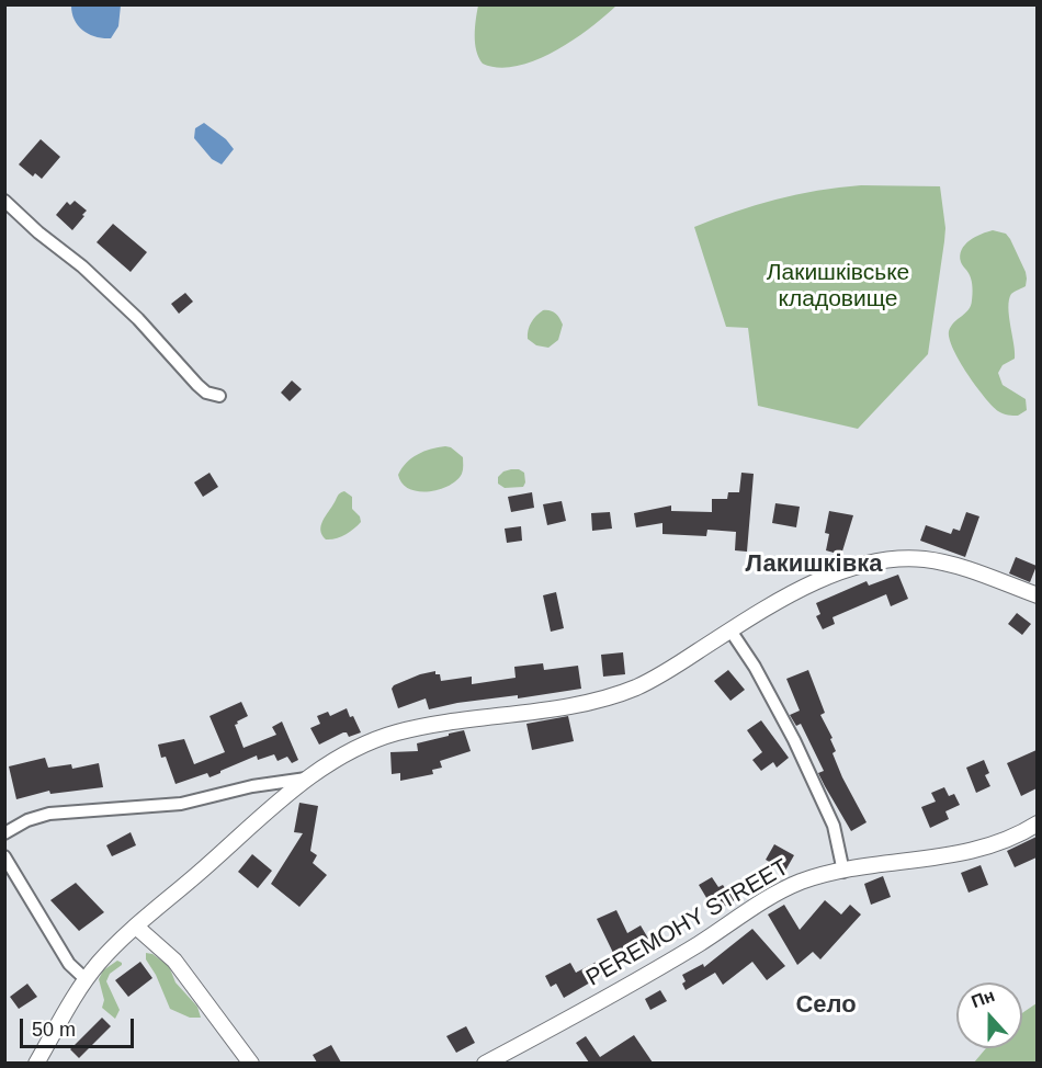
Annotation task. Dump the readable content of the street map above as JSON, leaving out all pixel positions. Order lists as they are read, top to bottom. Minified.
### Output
{"streets":{"street":["PEREMOHY STREET"]},"districts":["Лакишківка","Село"],"parks":["Лакишківське кладовище"],"scale_bar":"50 m","north":"top"}
